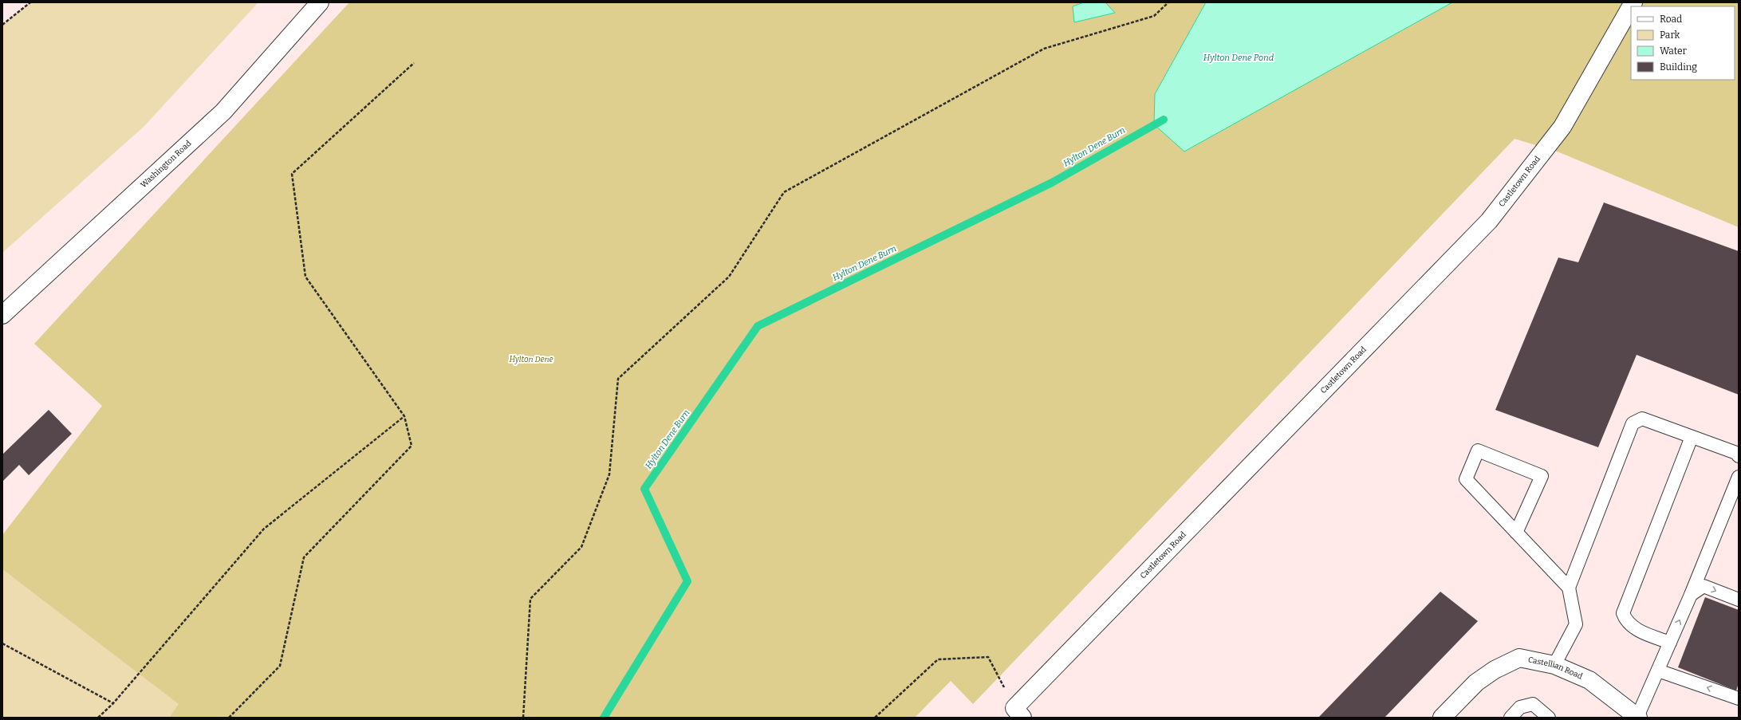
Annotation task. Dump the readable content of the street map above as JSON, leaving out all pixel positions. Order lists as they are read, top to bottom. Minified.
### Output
{"streets":{"street":["Washington Road","Castletown Road","Castellian Road"]},"water":["Hylton Dene Pond","Hylton Dene Burn"],"parks":["Hylton Dene"],"legend":["Road","Park","Water","Building"]}
